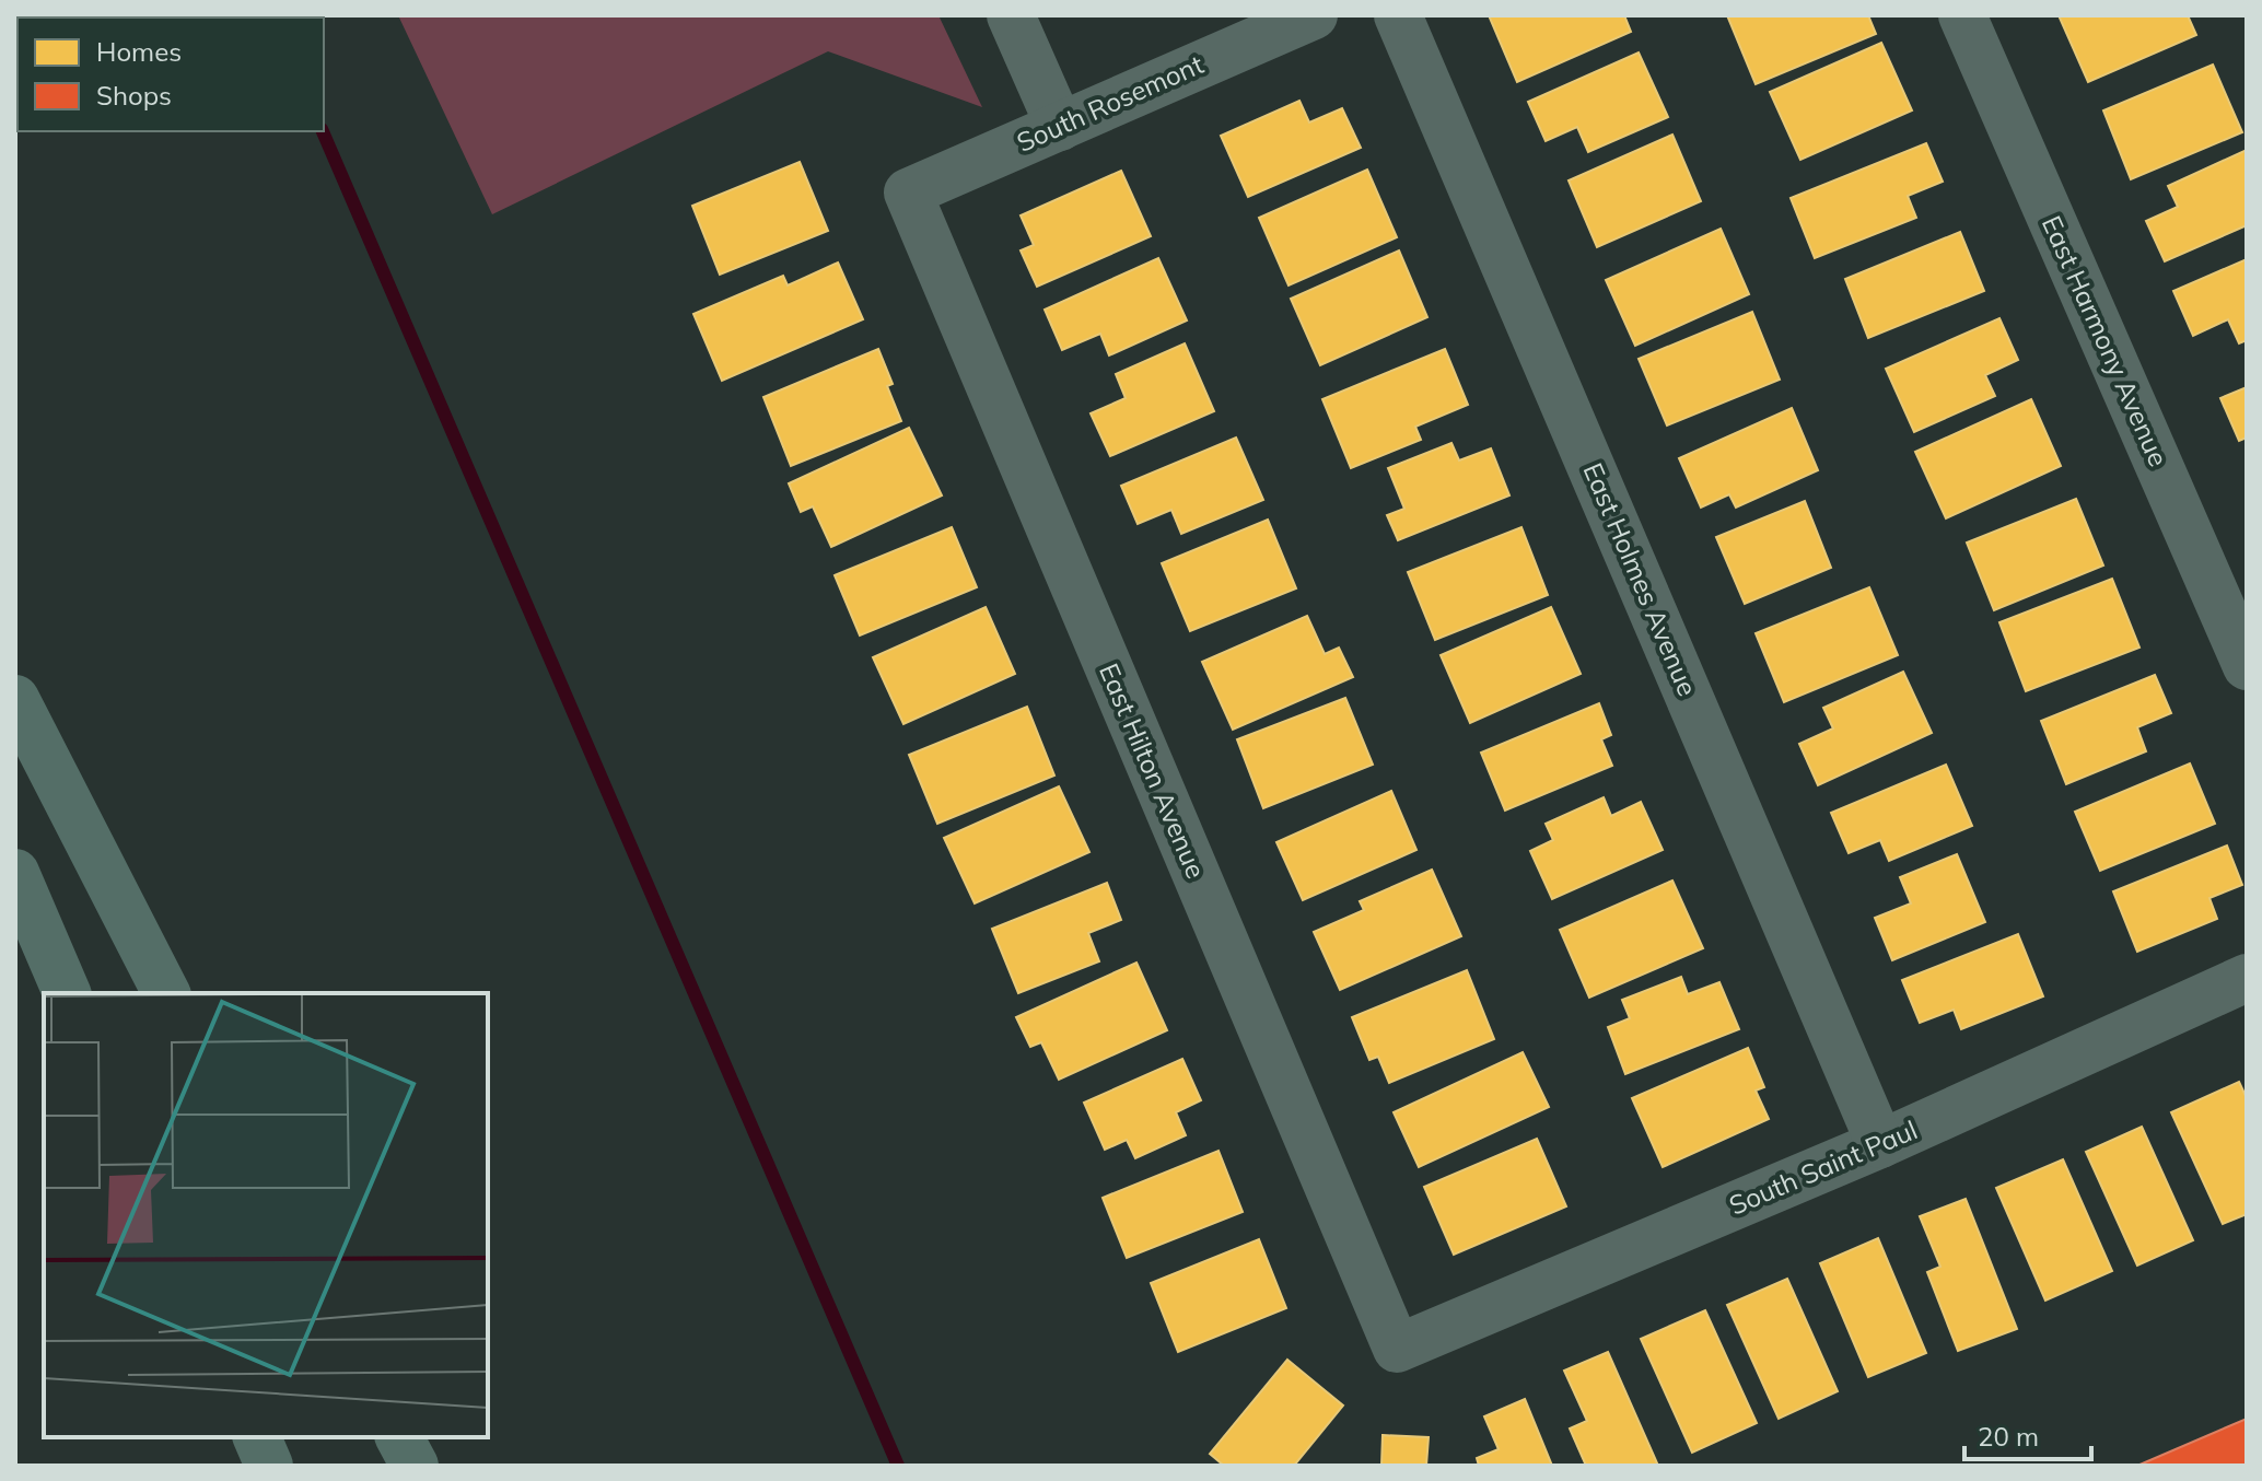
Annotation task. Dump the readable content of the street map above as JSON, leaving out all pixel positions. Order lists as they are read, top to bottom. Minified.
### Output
{"streets":{"street":["South Rosemont","East Harmony Avenue","East Holmes Avenue","East Hilton Avenue","South Saint Paul"]},"crossings":[["South Rosemont","East Hilton Avenue"],["East Holmes Avenue","South Saint Paul"],["East Hilton Avenue","South Saint Paul"]],"legend":["Homes","Shops"],"scale_bar":"20 m"}
